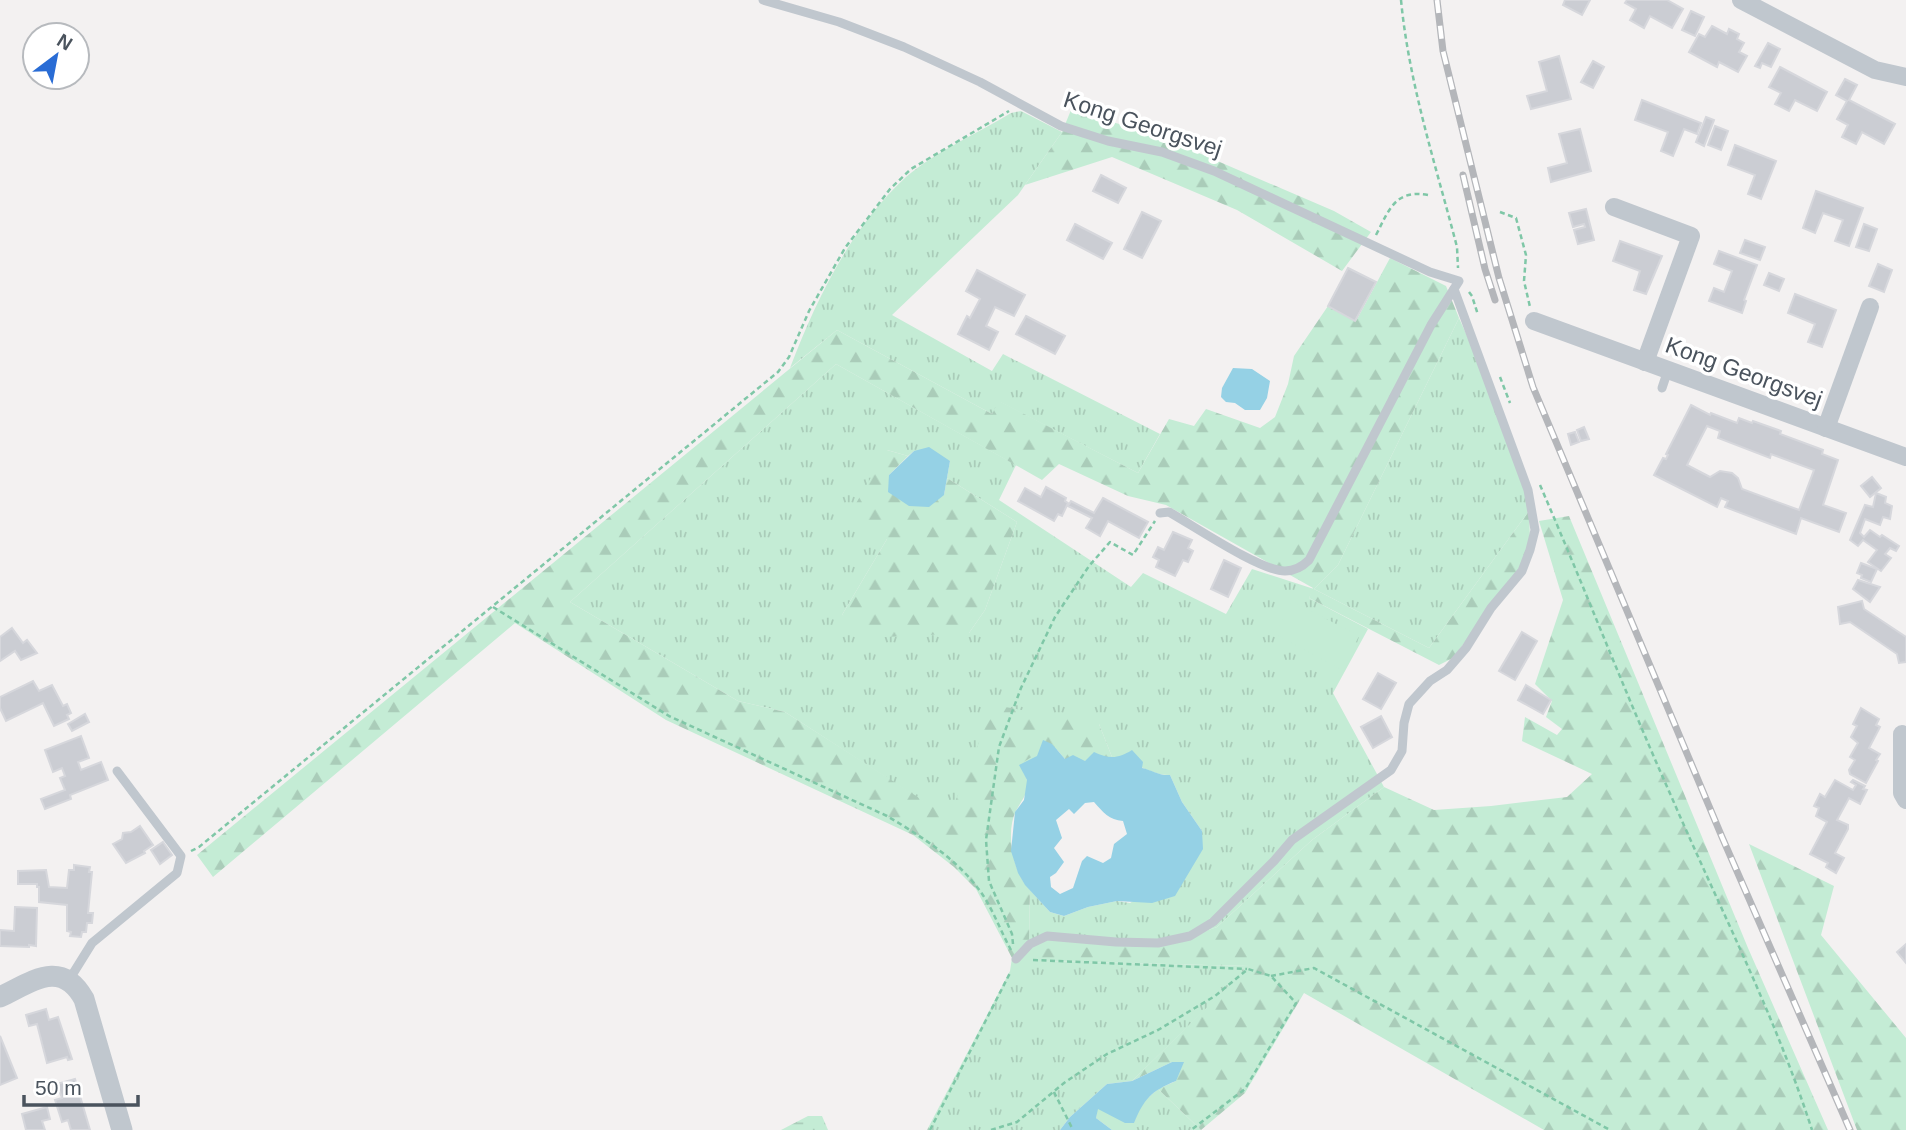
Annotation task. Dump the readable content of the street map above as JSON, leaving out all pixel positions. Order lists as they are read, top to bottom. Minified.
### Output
{"streets":{"street":["Kong Georgsvej"]},"scale_bar":"50 m","north":"top right"}
